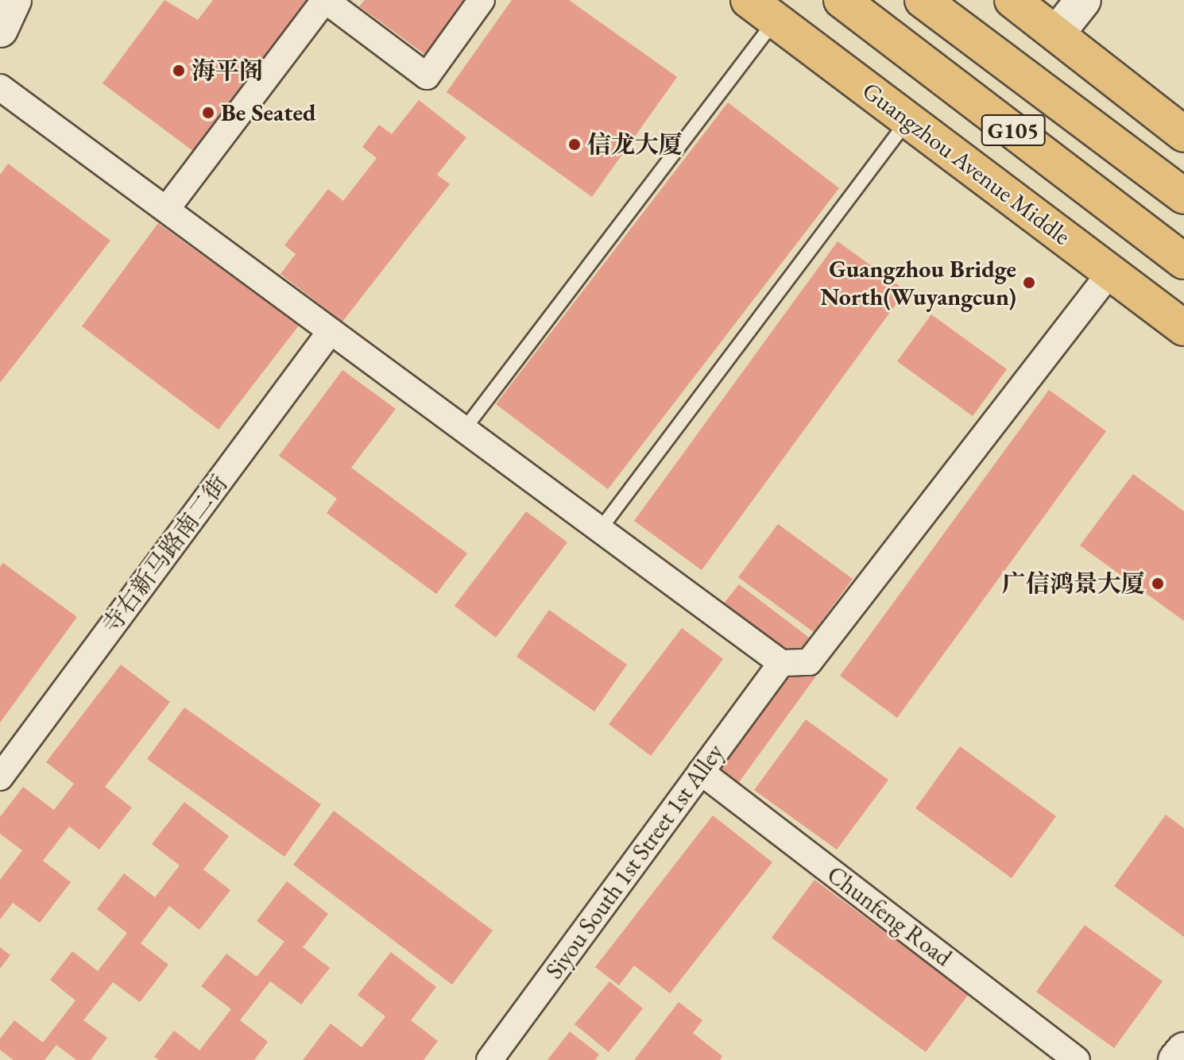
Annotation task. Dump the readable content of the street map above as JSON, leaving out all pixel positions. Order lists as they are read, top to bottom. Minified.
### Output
{"streets":{"main road":["G105","Guangzhou Avenue Middle"],"street":["寺右新马路南二街","Siyou South 1st Street 1st Alley","Chunfeng Road"]},"crossings":[["Siyou South 1st Street 1st Alley","Chunfeng Road"]],"places":["海平阁","Be Seated","信龙大厦","Guangzhou Bridge North(Wuyangcun)","广信鸿景大厦"]}
